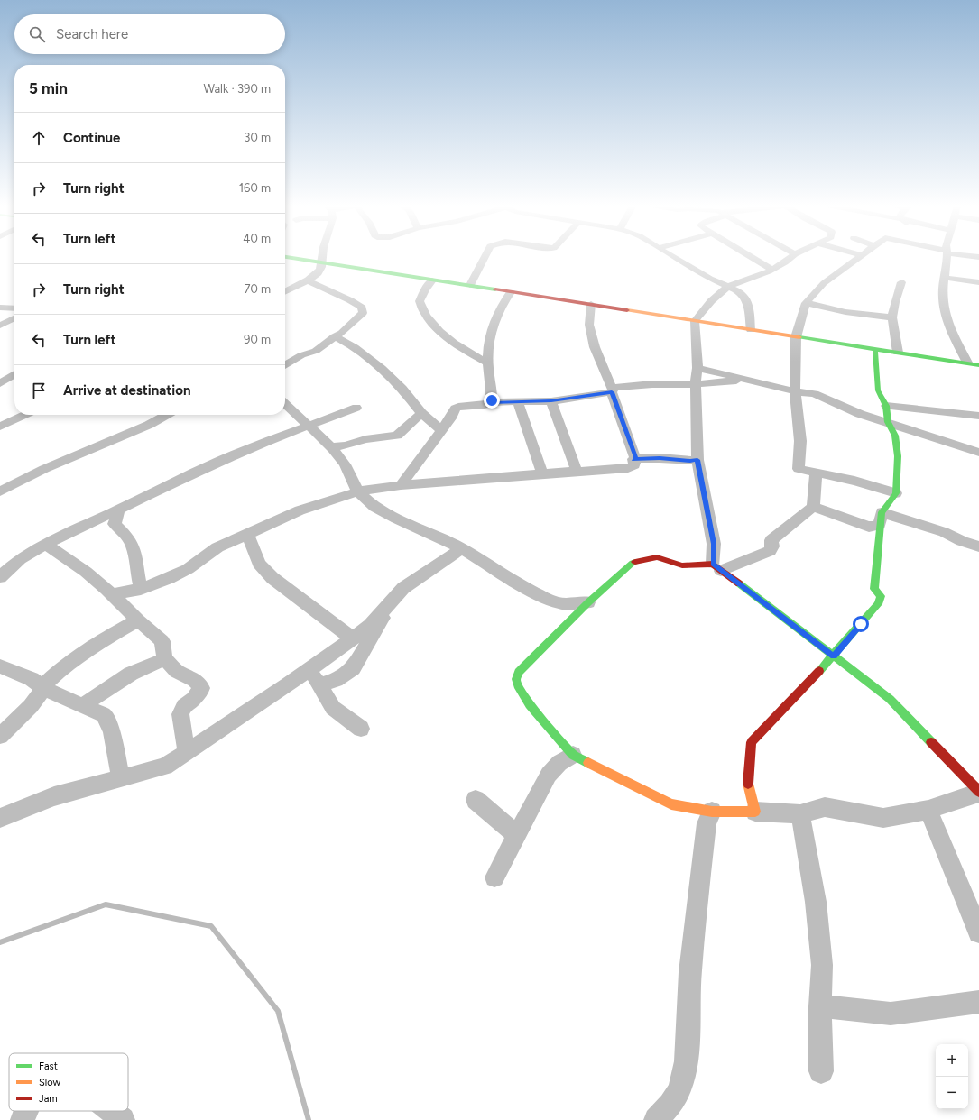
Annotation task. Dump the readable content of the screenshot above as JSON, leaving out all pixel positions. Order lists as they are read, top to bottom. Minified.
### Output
{"legend":["Fast","Slow","Jam"],"page":{"search":"Search here","heading":["5 min","Walk · 390 m"],"list":[["Continue","30 m"],["Turn right","160 m"],["Turn left","40 m"],["Turn right","70 m"],["Turn left","90 m"],"Arrive at destination"],"map_buttons":["+","−"]}}
